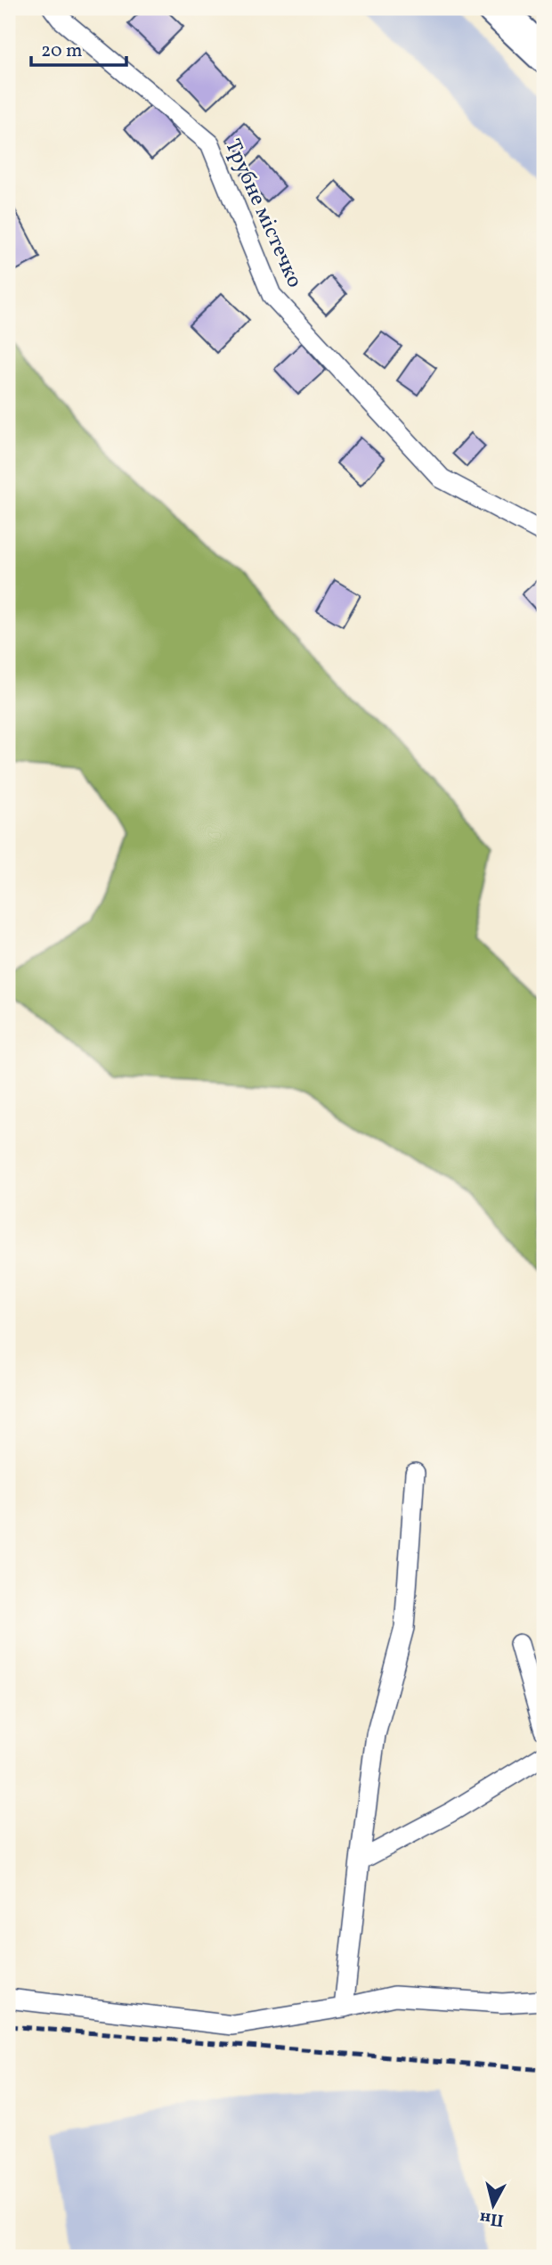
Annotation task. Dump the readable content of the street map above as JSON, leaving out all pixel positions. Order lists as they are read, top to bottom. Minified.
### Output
{"streets":{"lane":["Трубне містечко"]},"scale_bar":"20 m","north":"bottom"}
